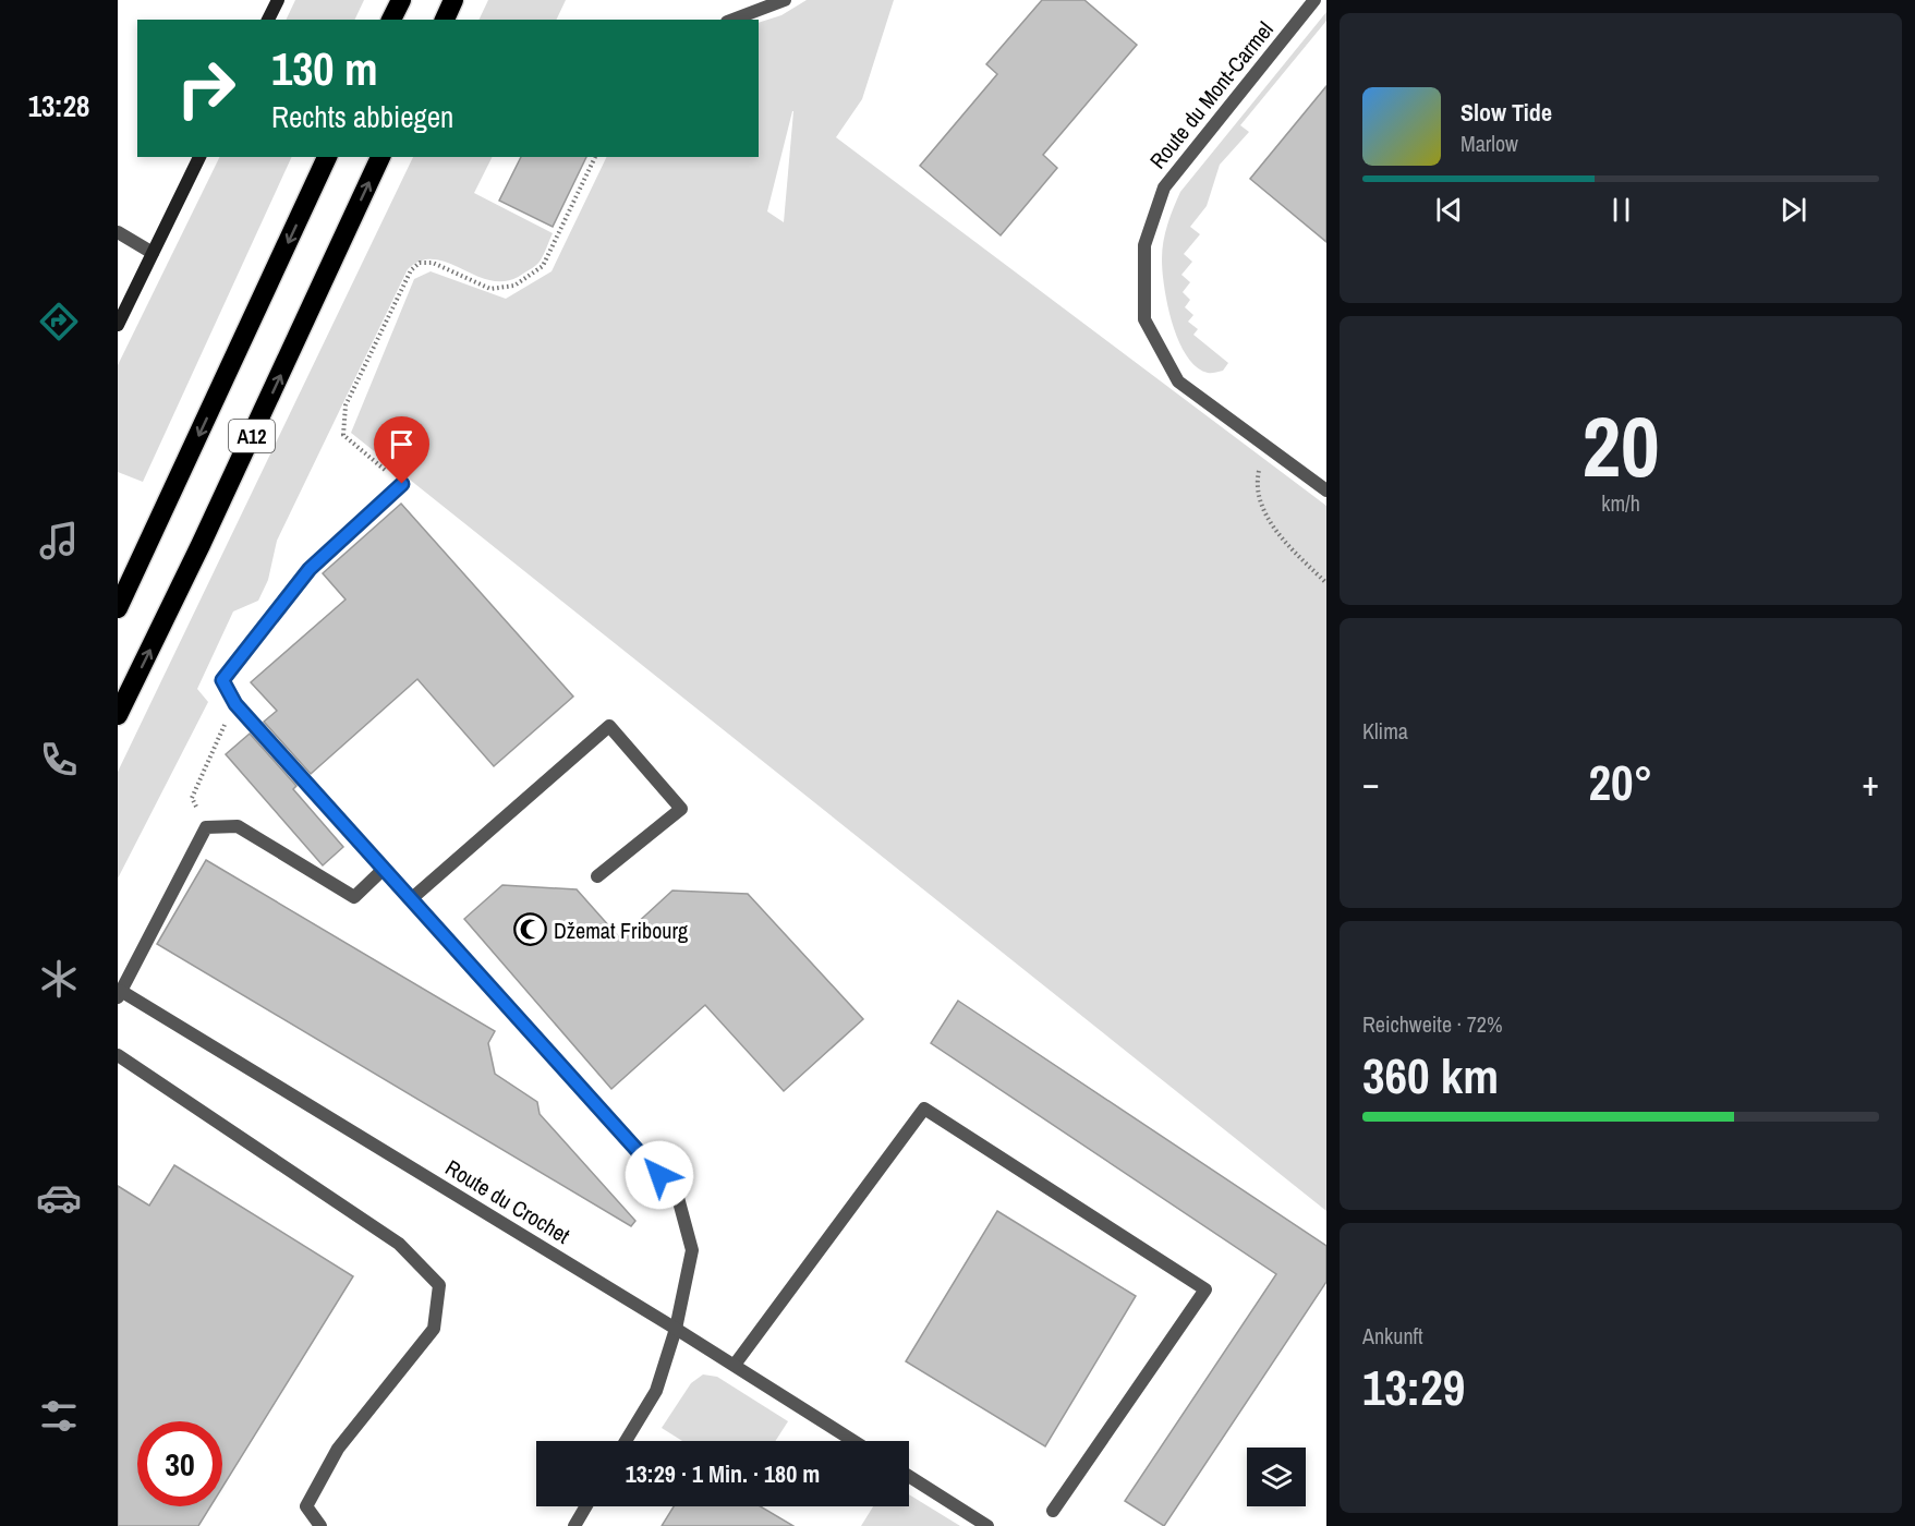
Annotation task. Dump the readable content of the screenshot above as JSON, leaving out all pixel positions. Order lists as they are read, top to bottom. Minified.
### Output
{"streets":{"highway":["A12"],"street":["Route du Mont-Carmel","Route du Crochet"]},"places":{"mosque":["Džemat Fribourg"]},"page":{"tabs":"13:28","turn":["130 m","Rechts abbiegen"],"song":["Slow Tide","Marlow"],"tile":[["20","km/h"],"Klima",["Reichweite · 72%","360 km"],["Ankunft","13:29"]],"heat":["−","20°","+"],"limit":"30","trip":"13:29 · 1 Min. · 180 m"}}
